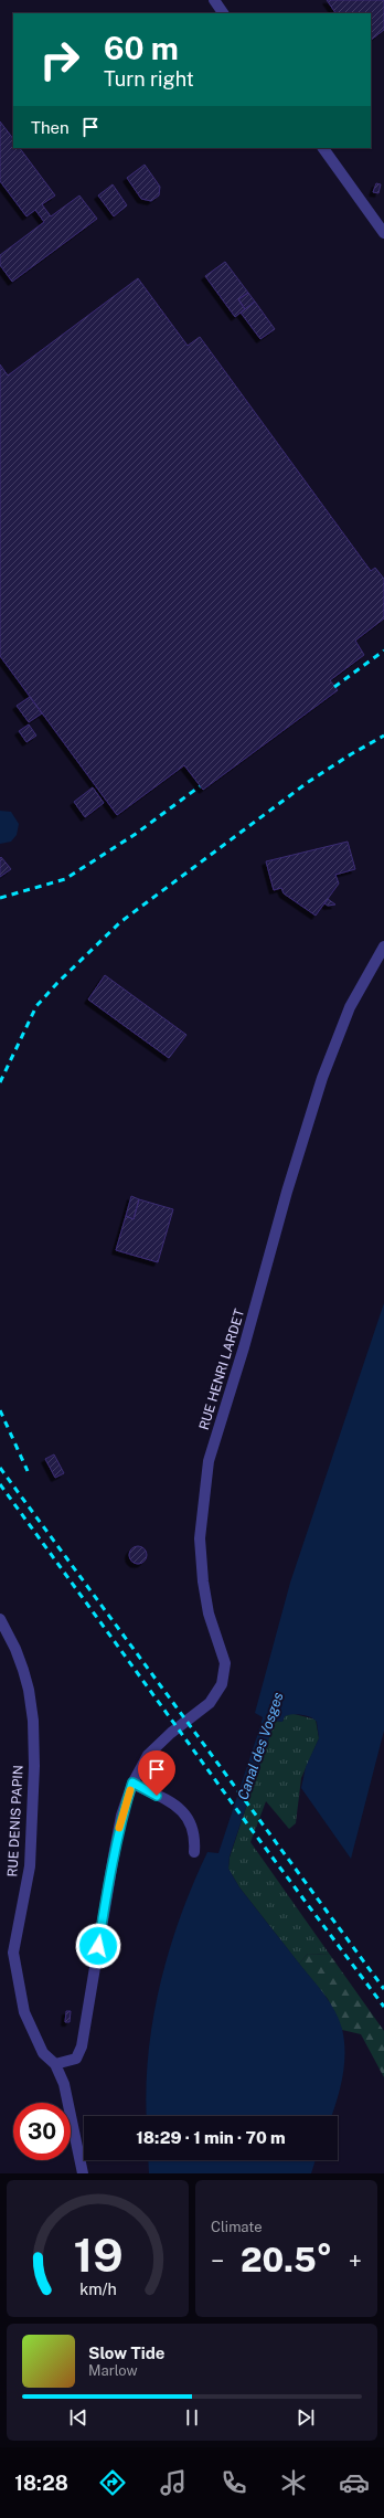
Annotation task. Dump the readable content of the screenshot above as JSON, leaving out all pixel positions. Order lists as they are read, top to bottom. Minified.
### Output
{"streets":{"street":["RUE HENRI LARDET","RUE DENIS PAPIN"]},"crossings":[["RUE HENRI LARDET","RUE DENIS PAPIN"]],"water":["Canal des Vosges"],"page":{"turn":["60 m","Turn right"],"then":"Then","limit":"30","trip":"18:29 · 1 min · 70 m","tile":"Climate","heat":["−","20.5°","+"],"song":["Slow Tide","Marlow"],"tabs":"18:28","gauge":["19","km/h"]}}
